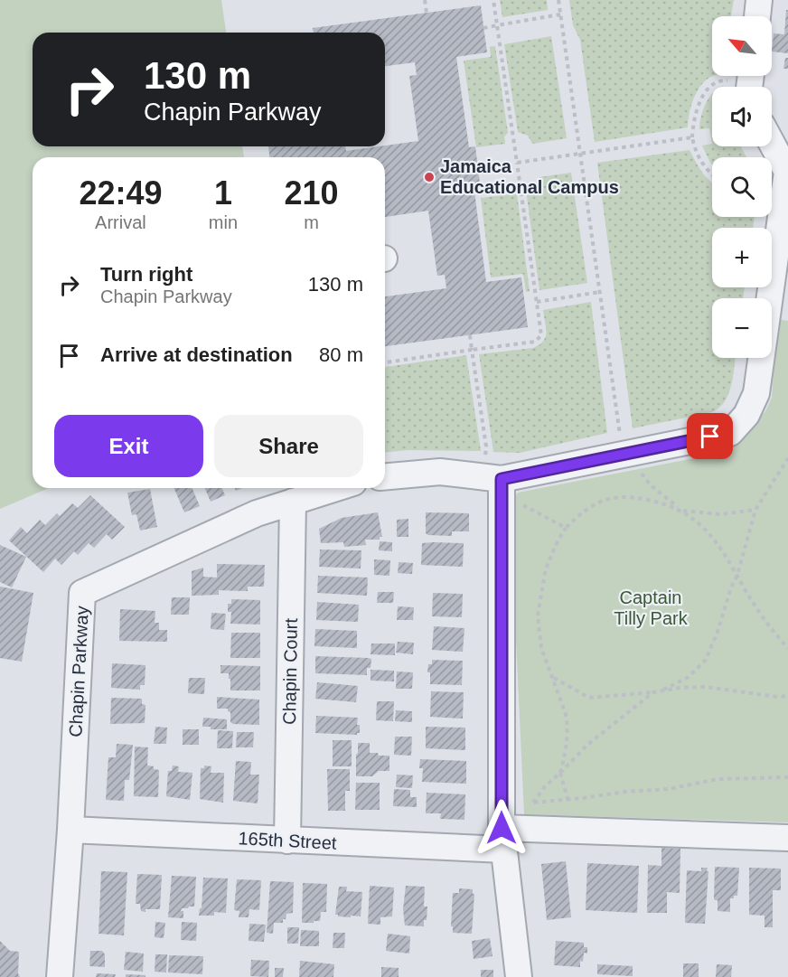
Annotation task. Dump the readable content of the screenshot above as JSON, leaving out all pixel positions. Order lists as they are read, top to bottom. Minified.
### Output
{"streets":{"street":["Chapin Parkway","Chapin Court","165th Street"]},"crossings":[["Chapin Parkway","Chapin Court"],["Chapin Parkway","165th Street"],["Chapin Court","165th Street"]],"parks":["Captain Tilly Park"],"places":["Jamaica Educational Campus"],"north":"top left","page":{"map_buttons":["+","−"],"turn":["130 m","Chapin Parkway"],"eta":["22:49","Arrival","1","min","210","m"],"list":[{"name":"Turn right","note":"Chapin Parkway","value":"130 m"},{"name":"Arrive at destination","value":"80 m"}],"buttons":["Exit","Share"]}}
